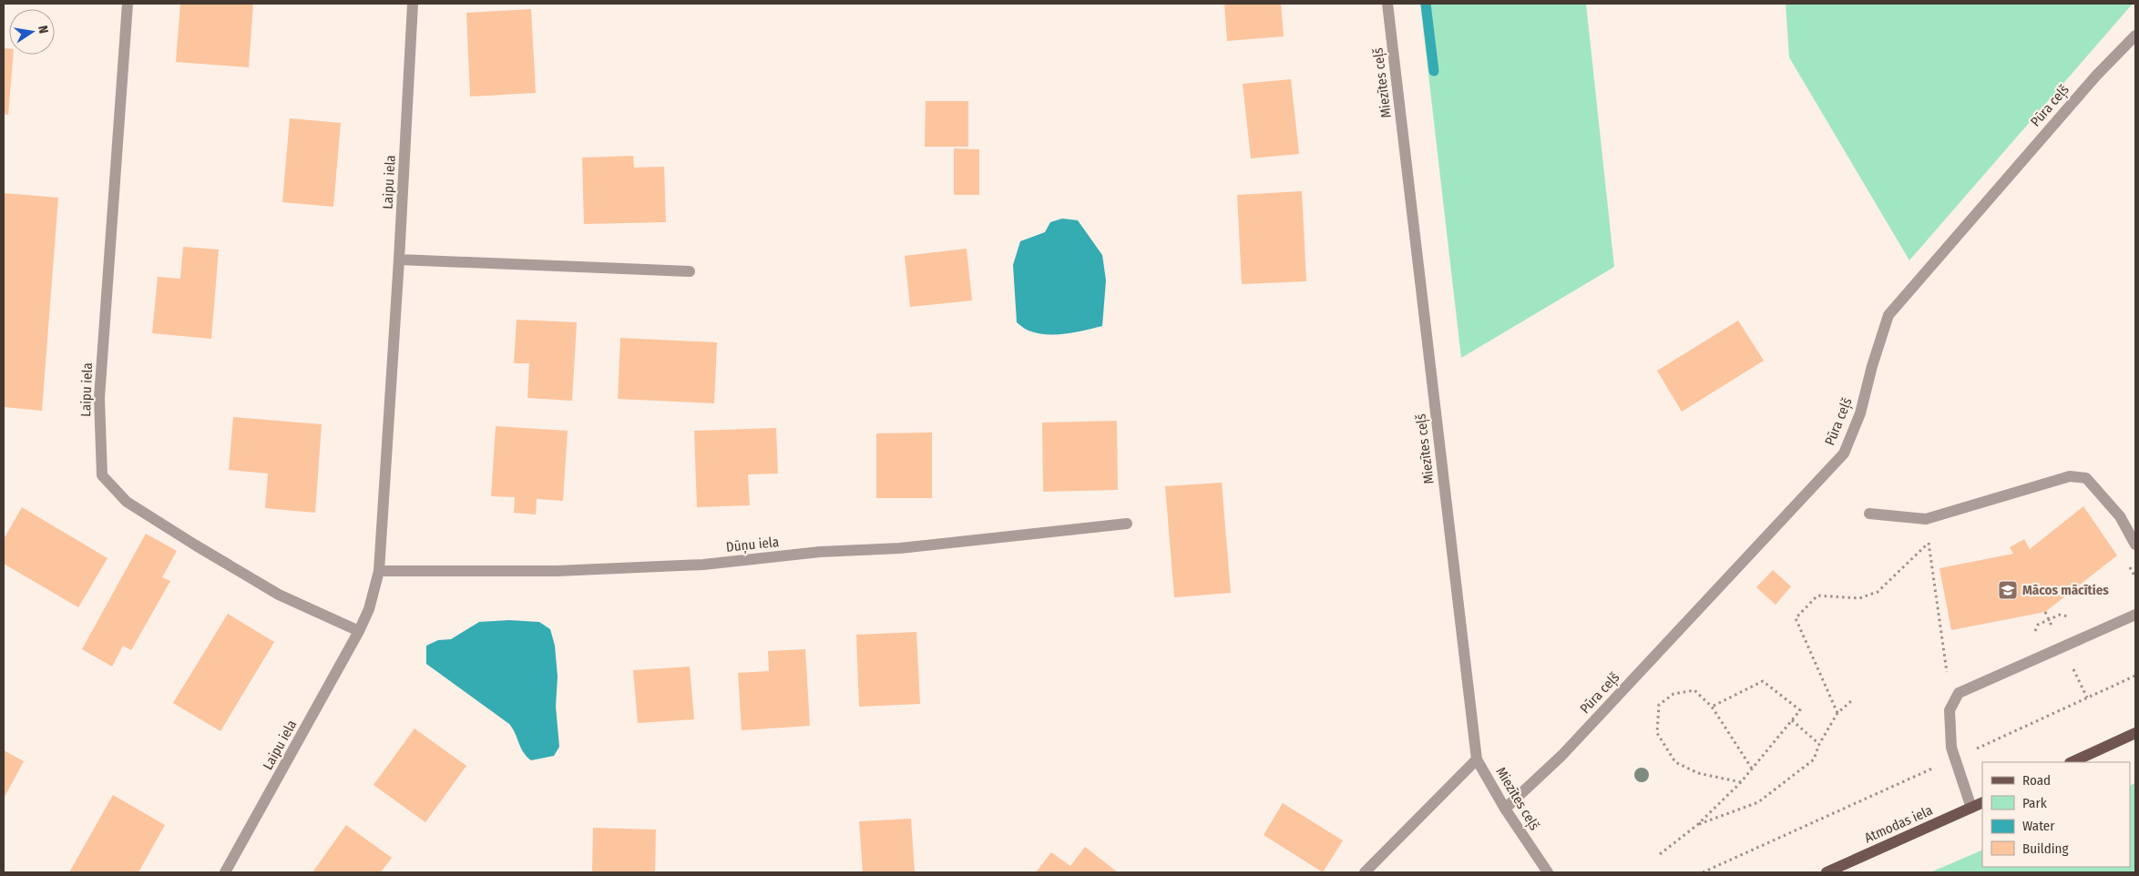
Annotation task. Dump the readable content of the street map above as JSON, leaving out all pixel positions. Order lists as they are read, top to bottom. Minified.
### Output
{"streets":{"main road":["Atmodas iela"],"street":["Miezītes ceļš","Pūra ceļš","Laipu iela","Dūņu iela"]},"crossings":[["Miezītes ceļš","Pūra ceļš"],["Laipu iela","Dūņu iela"]],"places":{"school or university":["Mācos mācīties"]},"legend":["Road","Park","Water","Building"],"north":"right"}
